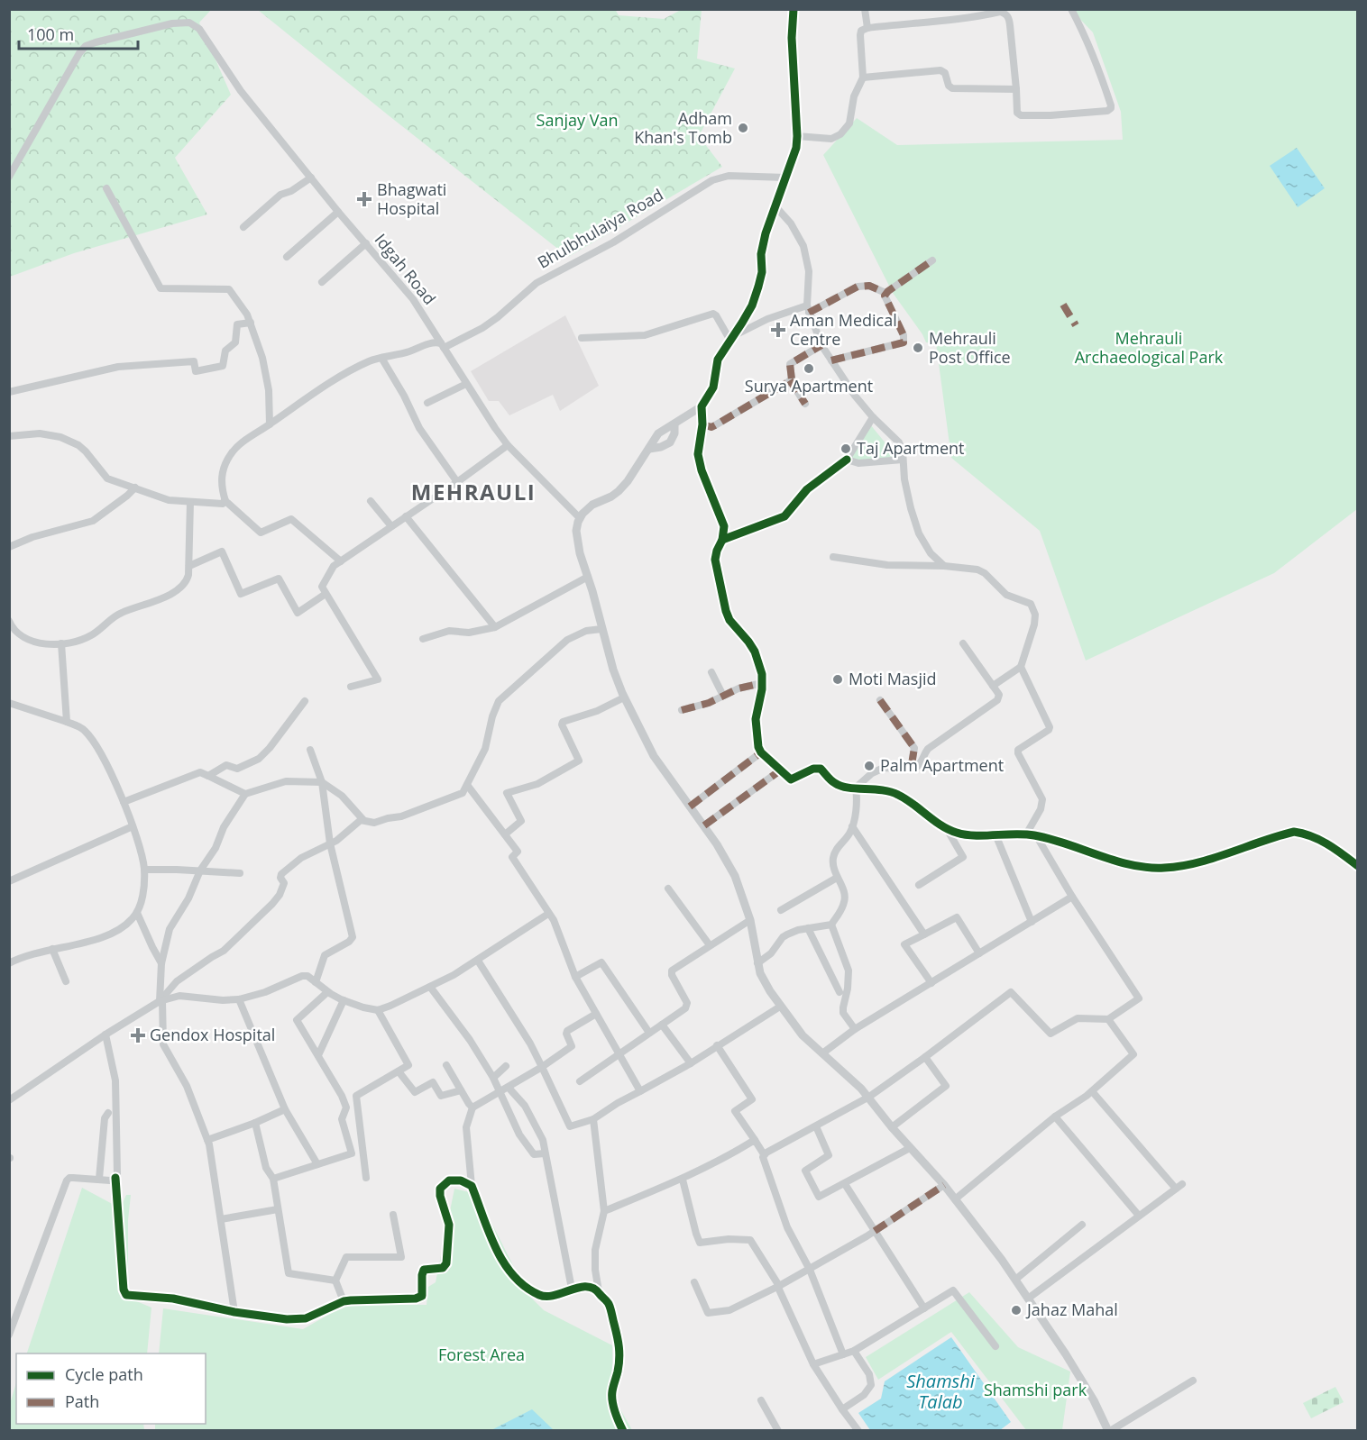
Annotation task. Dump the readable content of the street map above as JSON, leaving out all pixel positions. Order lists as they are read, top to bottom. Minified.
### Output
{"streets":{"street":["Bhulbhulaiya Road","Idgah Road"]},"crossings":[["Bhulbhulaiya Road","Idgah Road"]],"districts":["MEHRAULI"],"water":["Shamshi Talab"],"parks":["Sanjay Van","Mehrauli Archaeological Park","Forest Area","Shamshi park"],"places":{"other":["Adham Khan's Tomb","Mehrauli Post Office","Surya Apartment","Taj Apartment","Moti Masjid","Palm Apartment","Jahaz Mahal"],"health":["Bhagwati Hospital","Aman Medical Centre","Gendox Hospital"]},"legend":["Cycle path","Path"],"scale_bar":"100 m"}
